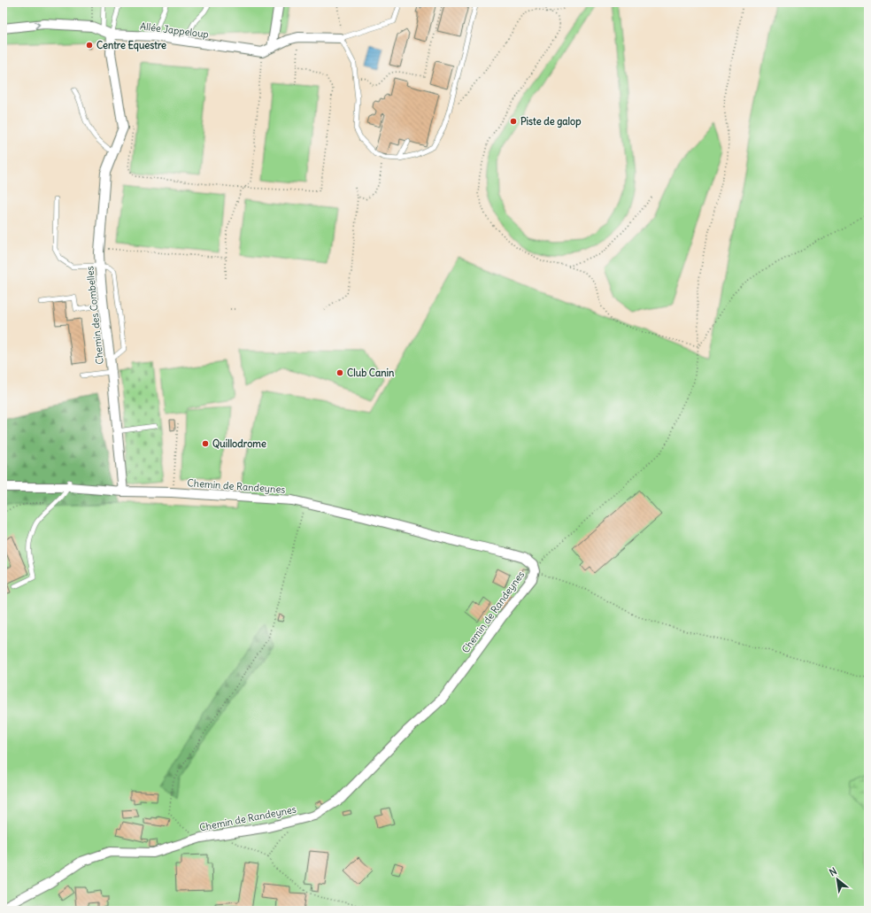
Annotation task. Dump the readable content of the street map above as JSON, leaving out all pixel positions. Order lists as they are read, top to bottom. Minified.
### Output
{"streets":{"street":["Allée Jappeloup","Chemin des Combelles","Chemin de Randeynes"]},"crossings":[["Allée Jappeloup","Chemin des Combelles"],["Chemin des Combelles","Chemin de Randeynes"]],"places":["Centre Equestre","Piste de galop","Club Canin","Quillodrome"],"north":"top left"}
